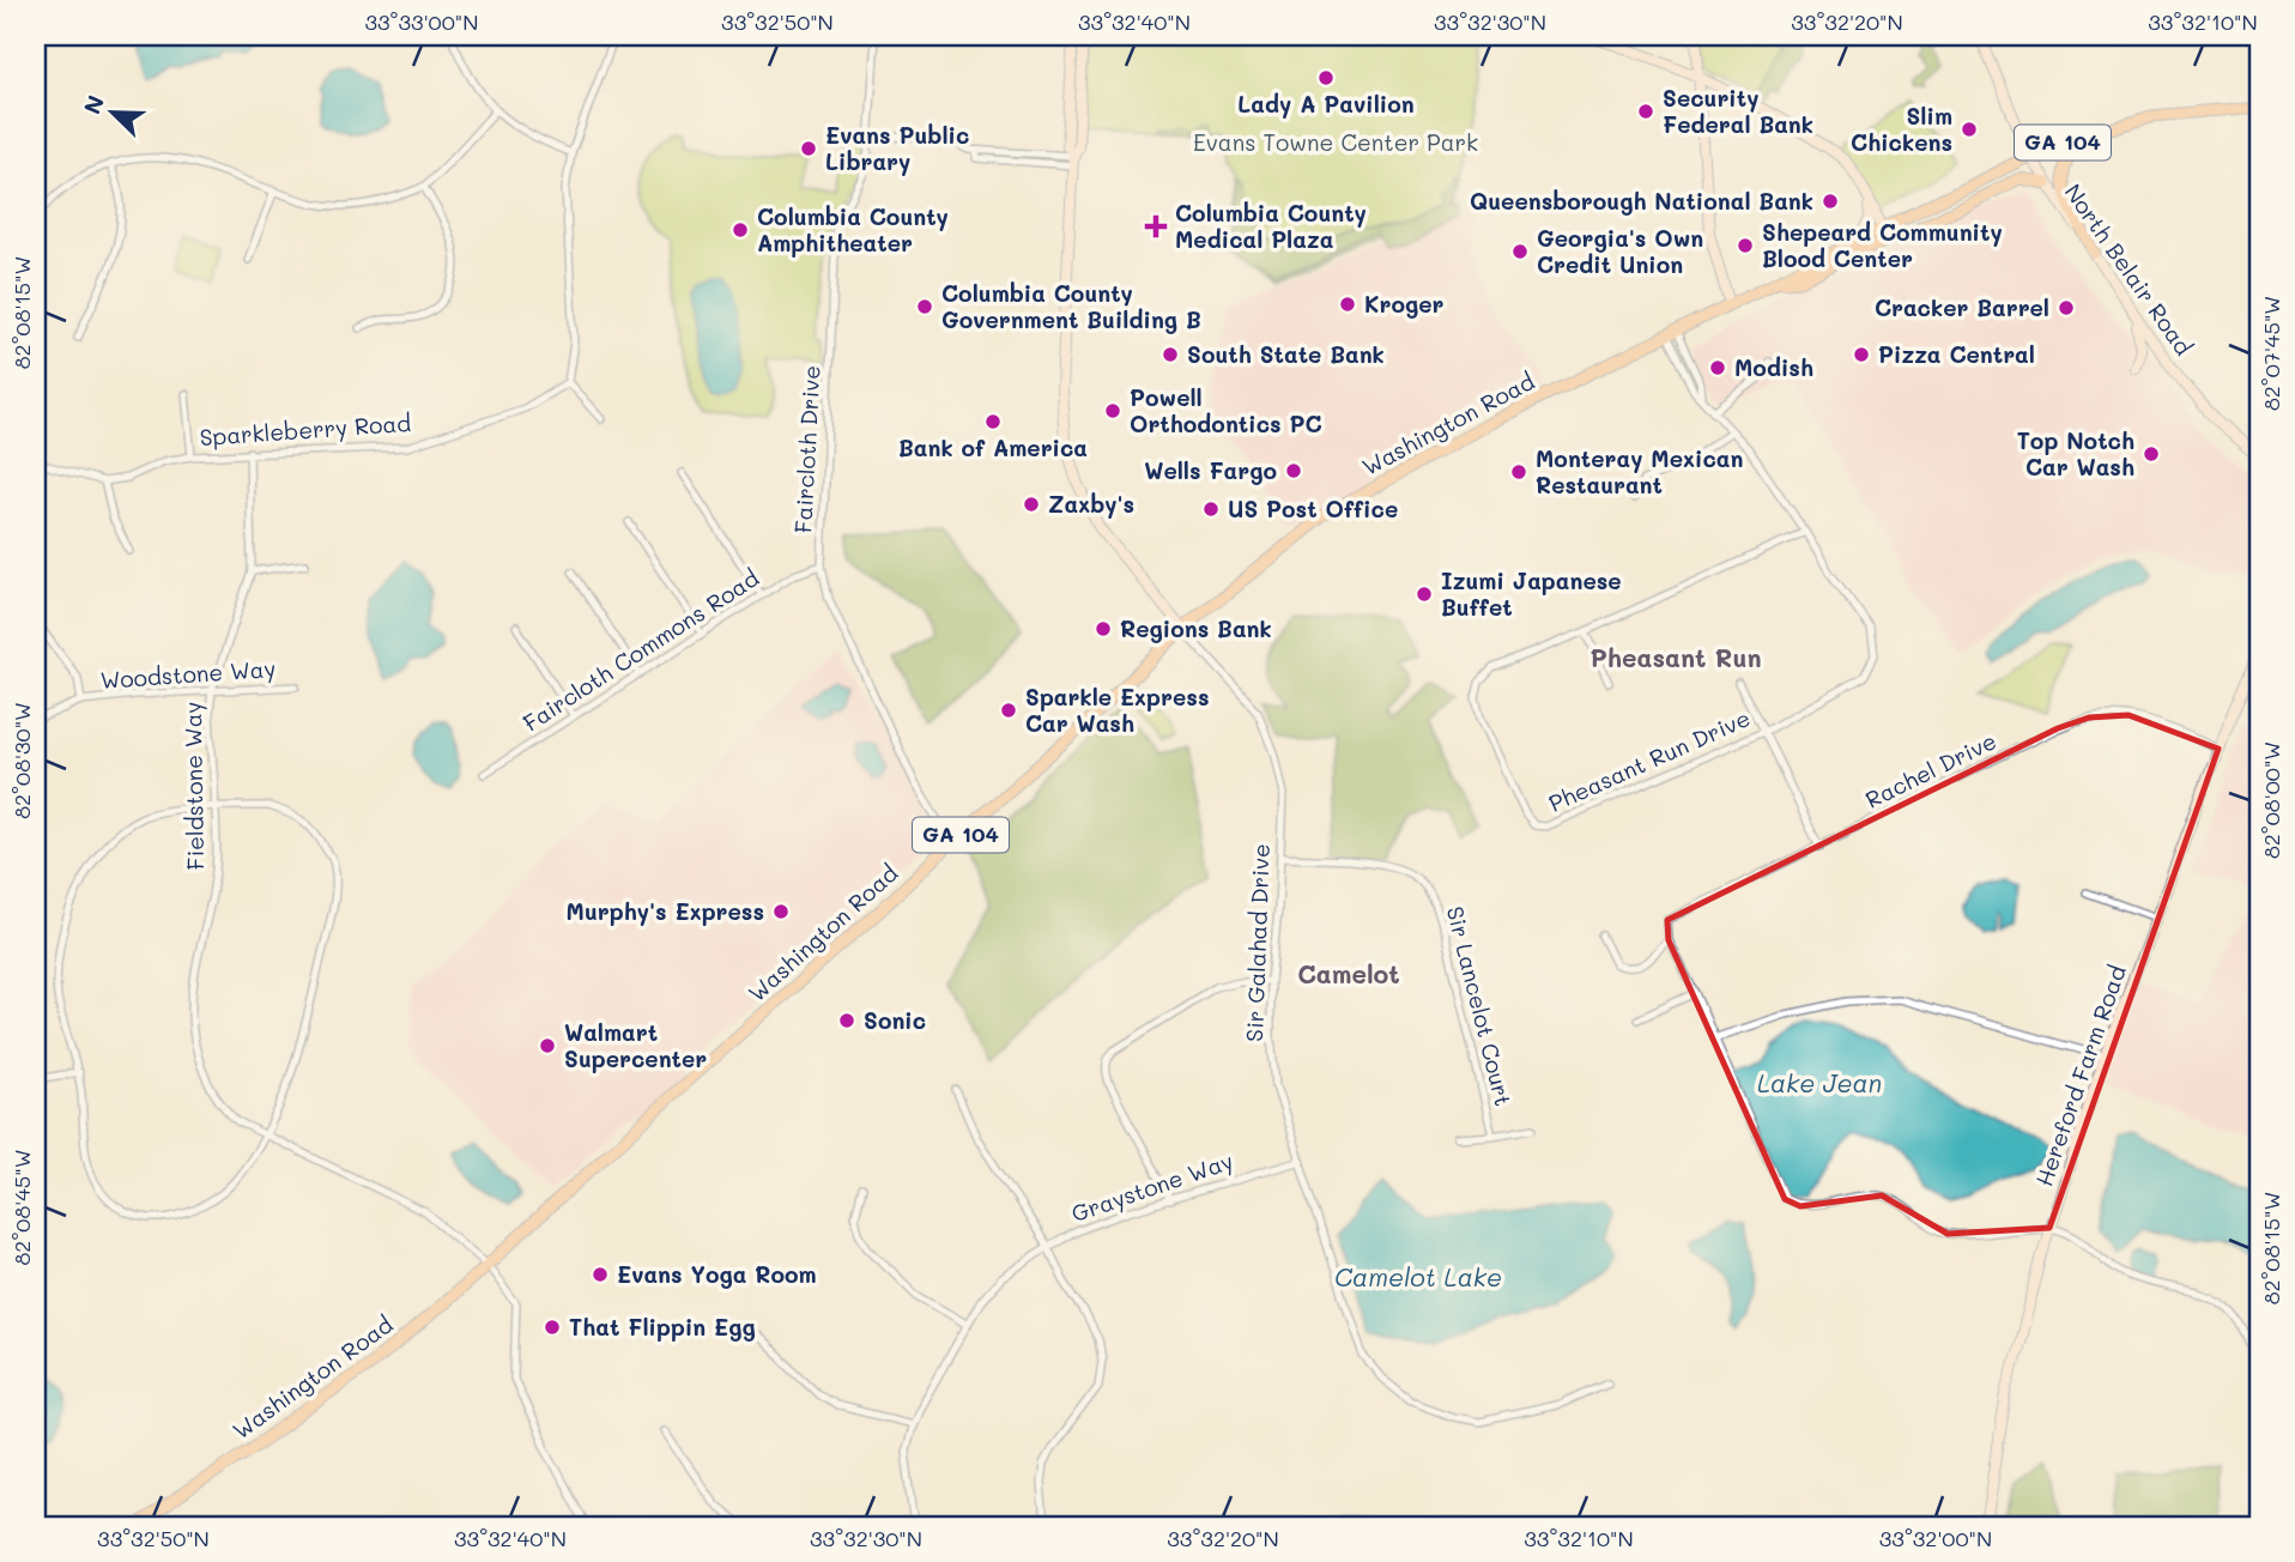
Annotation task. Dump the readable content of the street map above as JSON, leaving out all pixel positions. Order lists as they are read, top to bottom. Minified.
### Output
{"streets":{"main road":["GA 104","Washington Road"],"street":["North Belair Road","Sparkleberry Road","Faircloth Drive","Faircloth Commons Road","Woodstone Way","Pheasant Run Drive","Rachel Drive","Fieldstone Way","Sir Galahad Drive","Sir Lancelot Court","Hereford Farm Road","Graystone Way"]},"crossings":[["North Belair Road","Washington Road"],["Washington Road","Faircloth Drive"],["Washington Road","Pheasant Run Drive"],["Washington Road","Fieldstone Way"],["Washington Road","Sir Galahad Drive"],["Sparkleberry Road","Fieldstone Way"],["Faircloth Drive","Faircloth Commons Road"],["Woodstone Way","Fieldstone Way"],["Rachel Drive","Hereford Farm Road"],["Sir Galahad Drive","Sir Lancelot Court"],["Sir Galahad Drive","Graystone Way"]],"districts":["Pheasant Run","Camelot"],"water":["Lake Jean","Camelot Lake"],"parks":["Evans Towne Center Park"],"places":{"other":["Lady A Pavilion","Security Federal Bank","Slim Chickens","Evans Public Library","Queensborough National Bank","Columbia County Amphitheater","Shepeard Community Blood Center","Georgia's Own Credit Union","Kroger","Columbia County Government Building B","Cracker Barrel","South State Bank","Pizza Central","Modish","Powell Orthodontics PC","Bank of America","Top Notch Car Wash","Wells Fargo","Monteray Mexican Restaurant","Zaxby's","US Post Office","Izumi Japanese Buffet","Regions Bank","Sparkle Express Car Wash","Murphy's Express","Sonic","Walmart Supercenter","Evans Yoga Room","That Flippin Egg"],"health":["Columbia County Medical Plaza"]},"north":"top left","coordinates":["33°33'00\"N","33°32'50\"N","33°32'40\"N","33°32'30\"N","33°32'20\"N","33°32'10\"N","82°08'15\"W","82°07'45\"W","82°08'30\"W","82°08'00\"W","82°08'45\"W","33°32'00\"N"]}
